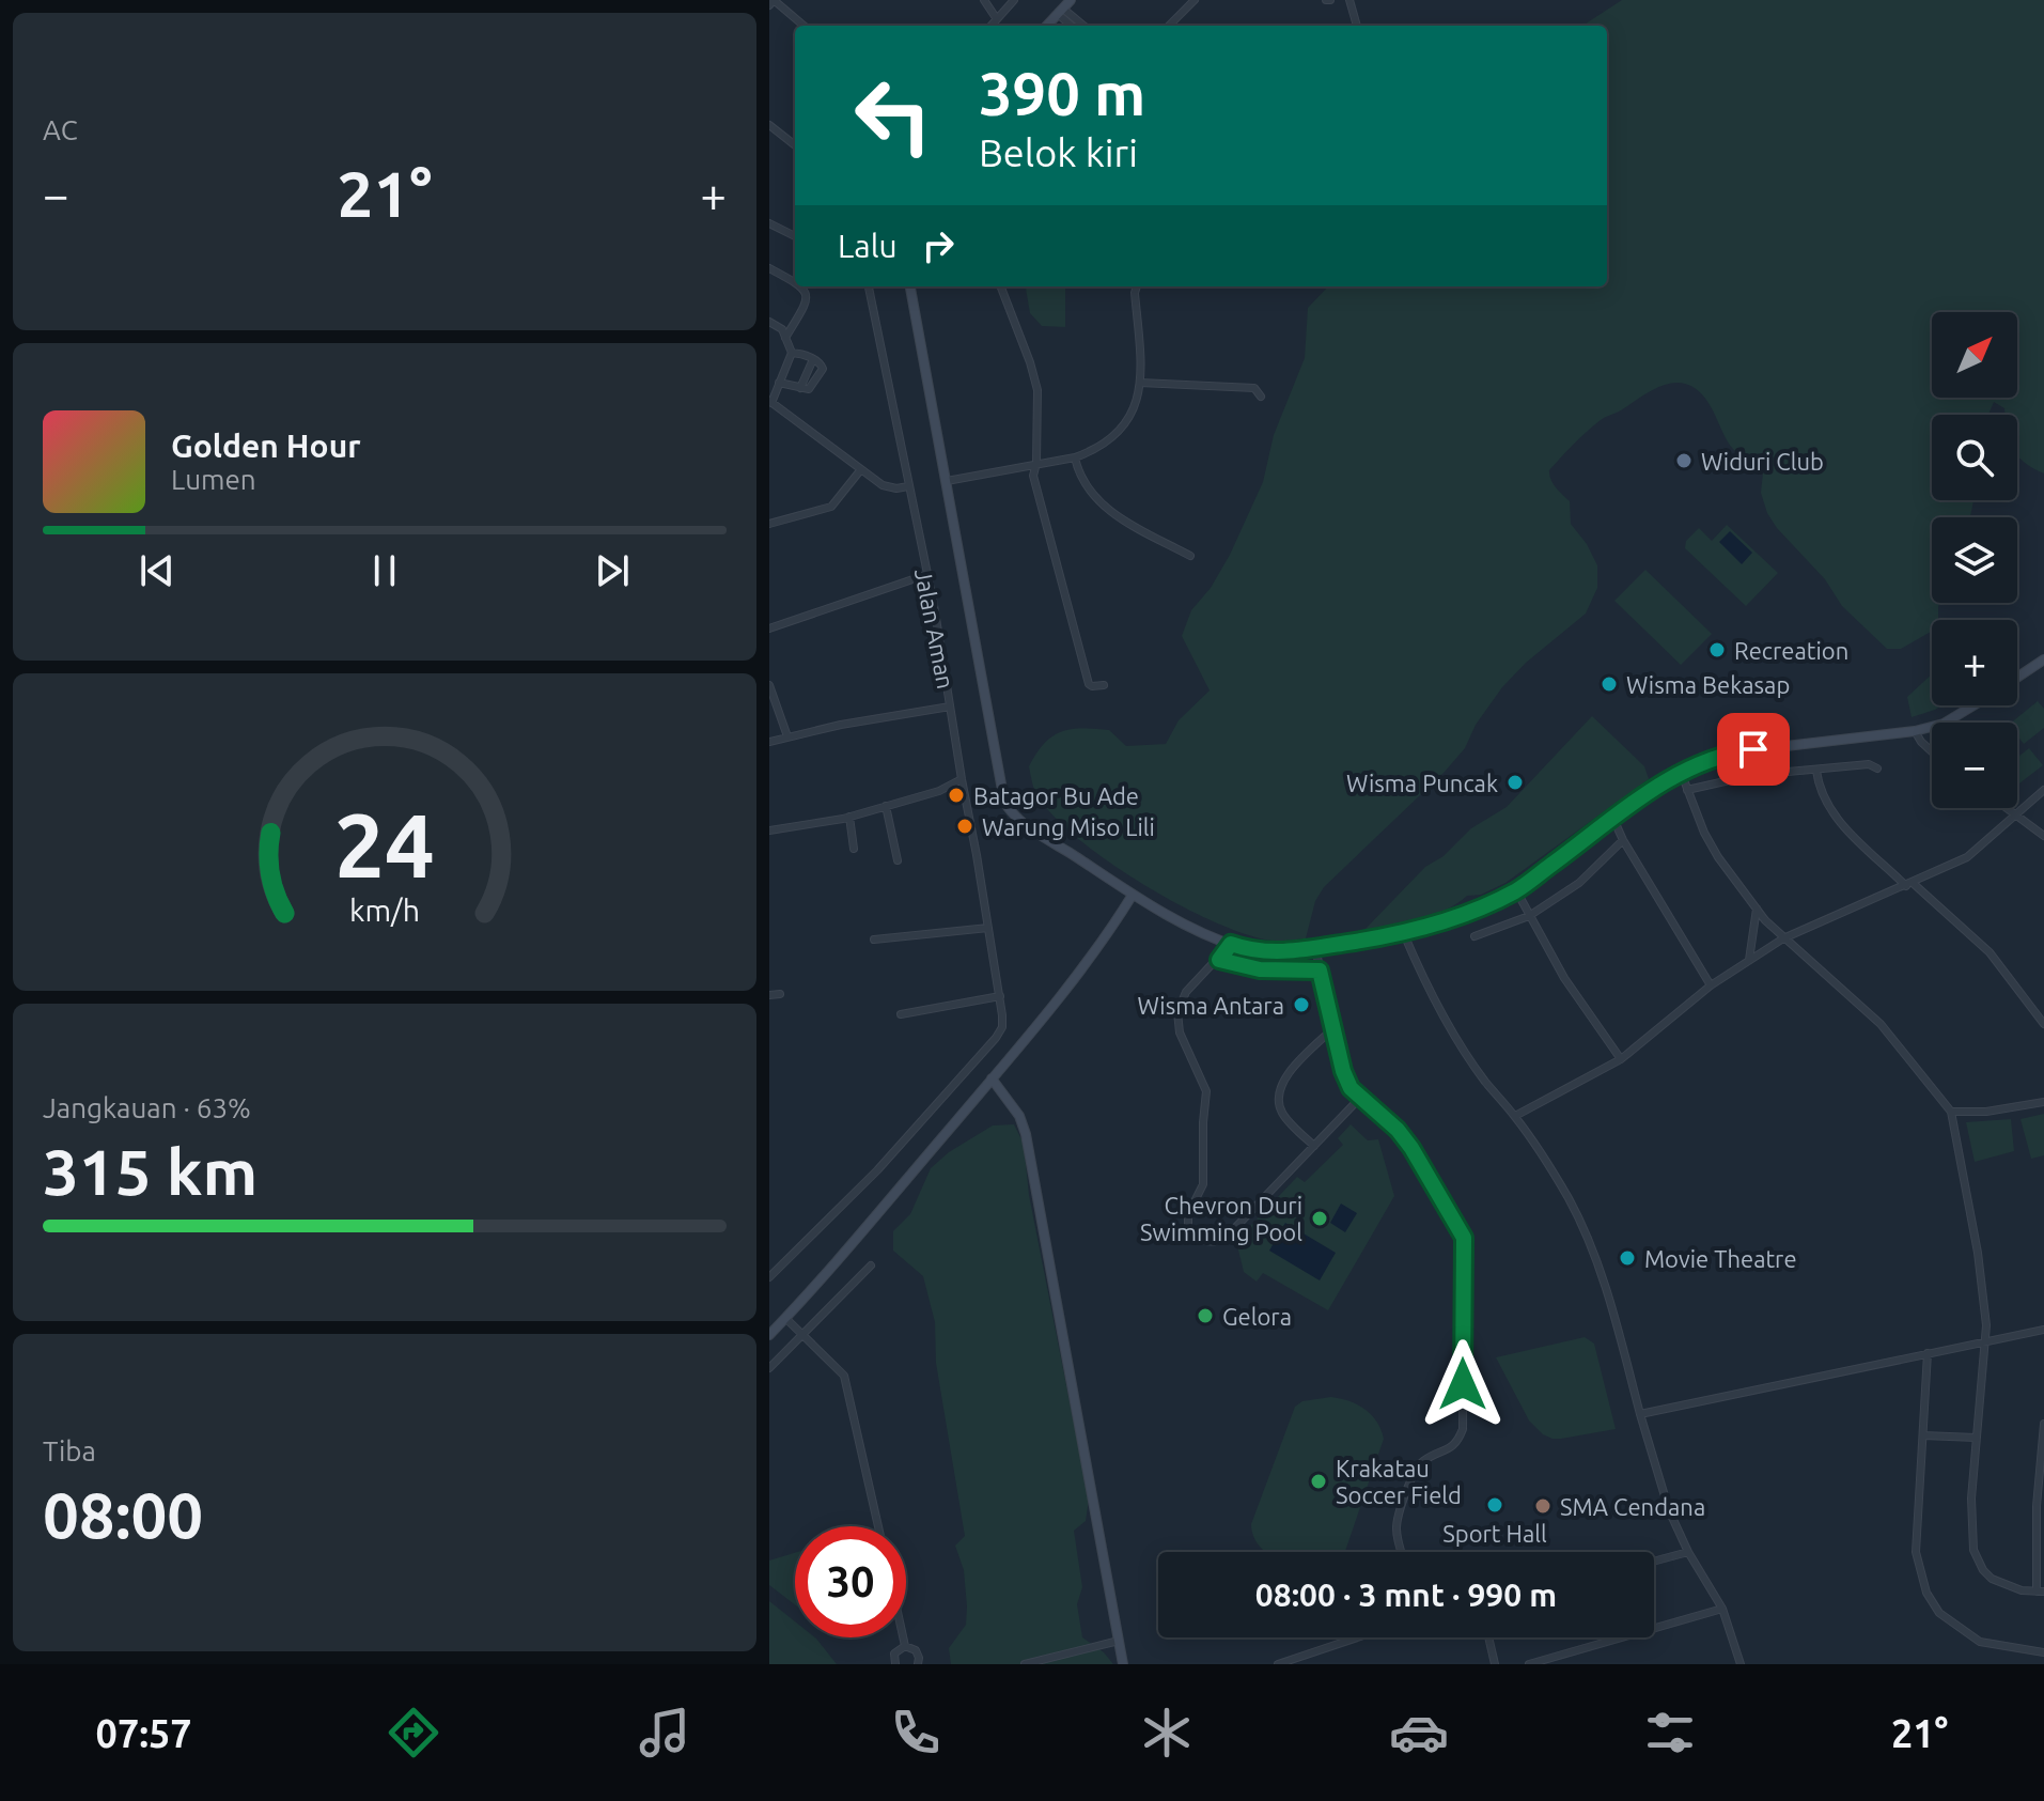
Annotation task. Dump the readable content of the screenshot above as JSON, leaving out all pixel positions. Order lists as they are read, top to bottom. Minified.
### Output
{"streets":{"street":["Jalan Aman"]},"places":["Widuri Club","Recreation","Wisma Bekasap","Wisma Puncak","Batagor Bu Ade","Warung Miso Lili","Wisma Antara","Chevron Duri Swimming Pool","Movie Theatre","Gelora","Krakatau Soccer Field","Sport Hall","SMA Cendana"],"north":"top right","page":{"tile":["AC",["Jangkauan · 63%","315 km"],["Tiba","08:00"]],"turn":["390 m","Belok kiri"],"heat":["−","21°","+"],"then":"Lalu","map_buttons":["+","−"],"song":["Golden Hour","Lumen"],"limit":"30","trip":"08:00 · 3 mnt · 990 m","tabs":["07:57","21°"],"gauge":["24","km/h"]}}
